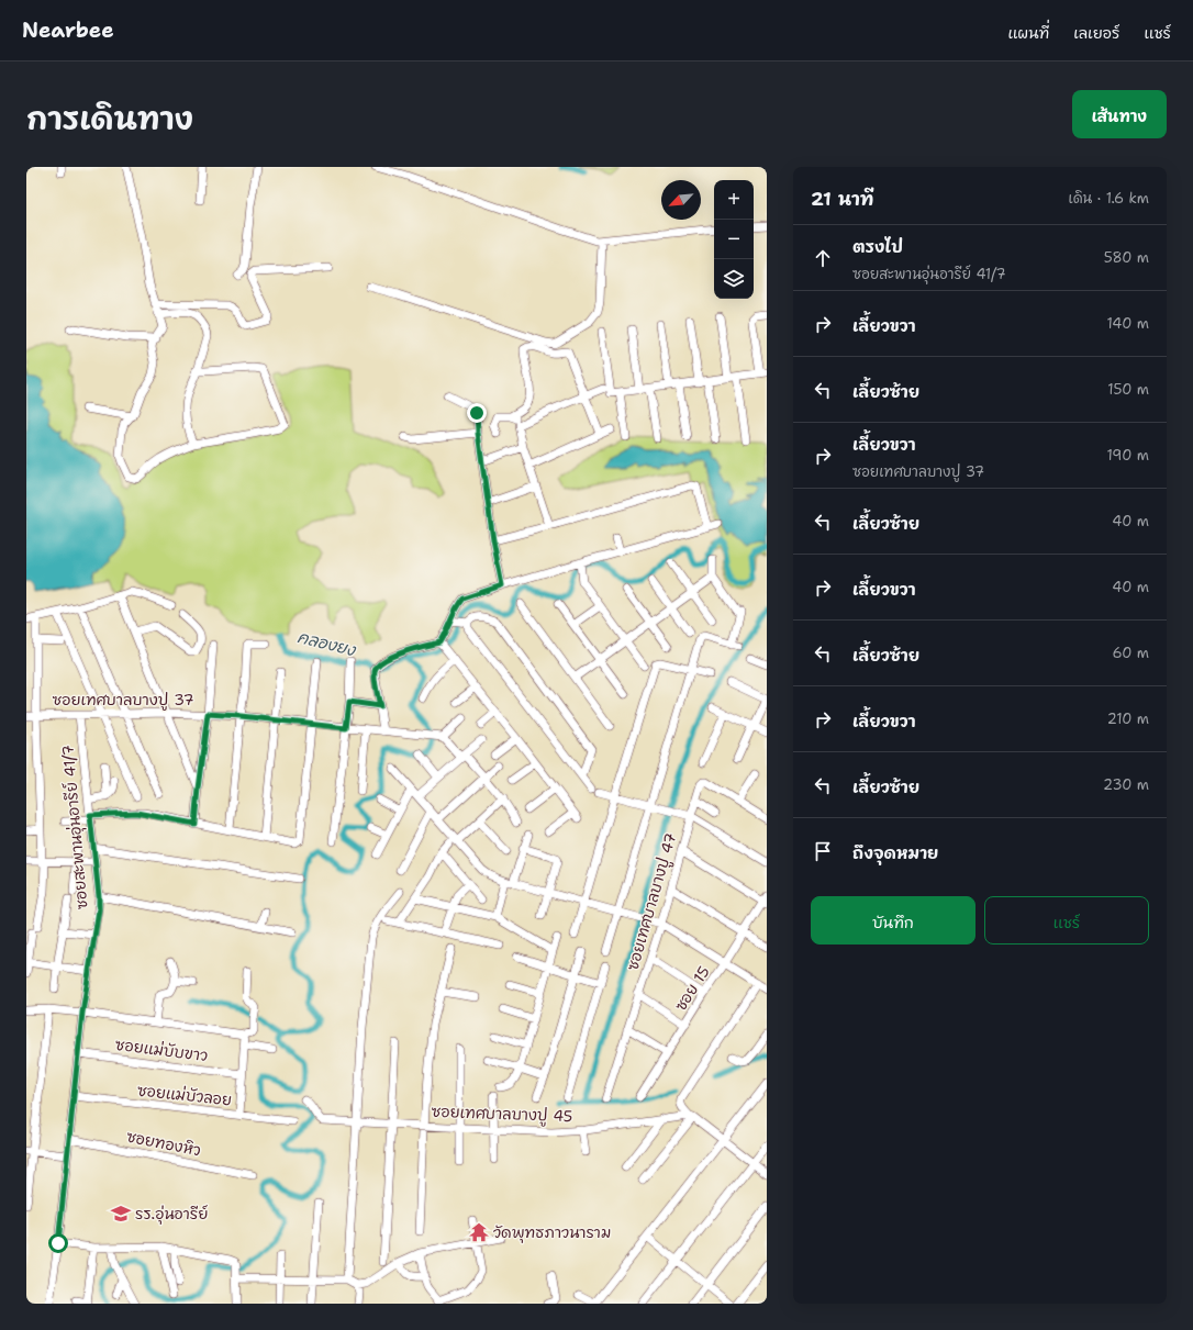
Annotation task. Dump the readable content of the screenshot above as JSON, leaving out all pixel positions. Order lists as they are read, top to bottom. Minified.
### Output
{"streets":{"street":["ซอยเทศบาลบางปู 37","ซอยสะพานอุ่นอารีย์ 41/7","ซอยเทศบาลบางปู 47","ซอย 15","ซอยแม่บับขาว","ซอยแม่บัวลอย","ซอยเทศบาลบางปู 45","ซอยทองหิว"]},"crossings":[["ซอยเทศบาลบางปู 37","ซอยสะพานอุ่นอารีย์ 41/7"],["ซอยสะพานอุ่นอารีย์ 41/7","ซอยแม่บับขาว"],["ซอยสะพานอุ่นอารีย์ 41/7","ซอยแม่บัวลอย"],["ซอยสะพานอุ่นอารีย์ 41/7","ซอยทองหิว"]],"water":["คลองยง"],"places":{"school or university":["รร.อุ่นอารีย์"],"temple":["วัดพุทธภาวนาราม"]},"north":"bottom left","page":{"header":"Nearbee","nav":["แผนที่","เลเยอร์","แชร์"],"title":"การเดินทาง","buttons":["เส้นทาง",["บันทึก","แชร์"]],"heading":["21 นาที","เดิน · 1.6 km"],"map_buttons":["+","−"],"list":[["ตรงไป","ซอยสะพานอุ่นอารีย์ 41/7","580 m"],["เลี้ยวขวา","140 m"],["เลี้ยวซ้าย","150 m"],["เลี้ยวขวา","ซอยเทศบาลบางปู 37","190 m"],["เลี้ยวซ้าย","40 m"],["เลี้ยวขวา","40 m"],["เลี้ยวซ้าย","60 m"],["เลี้ยวขวา","210 m"],["เลี้ยวซ้าย","230 m"],"ถึงจุดหมาย"]}}
